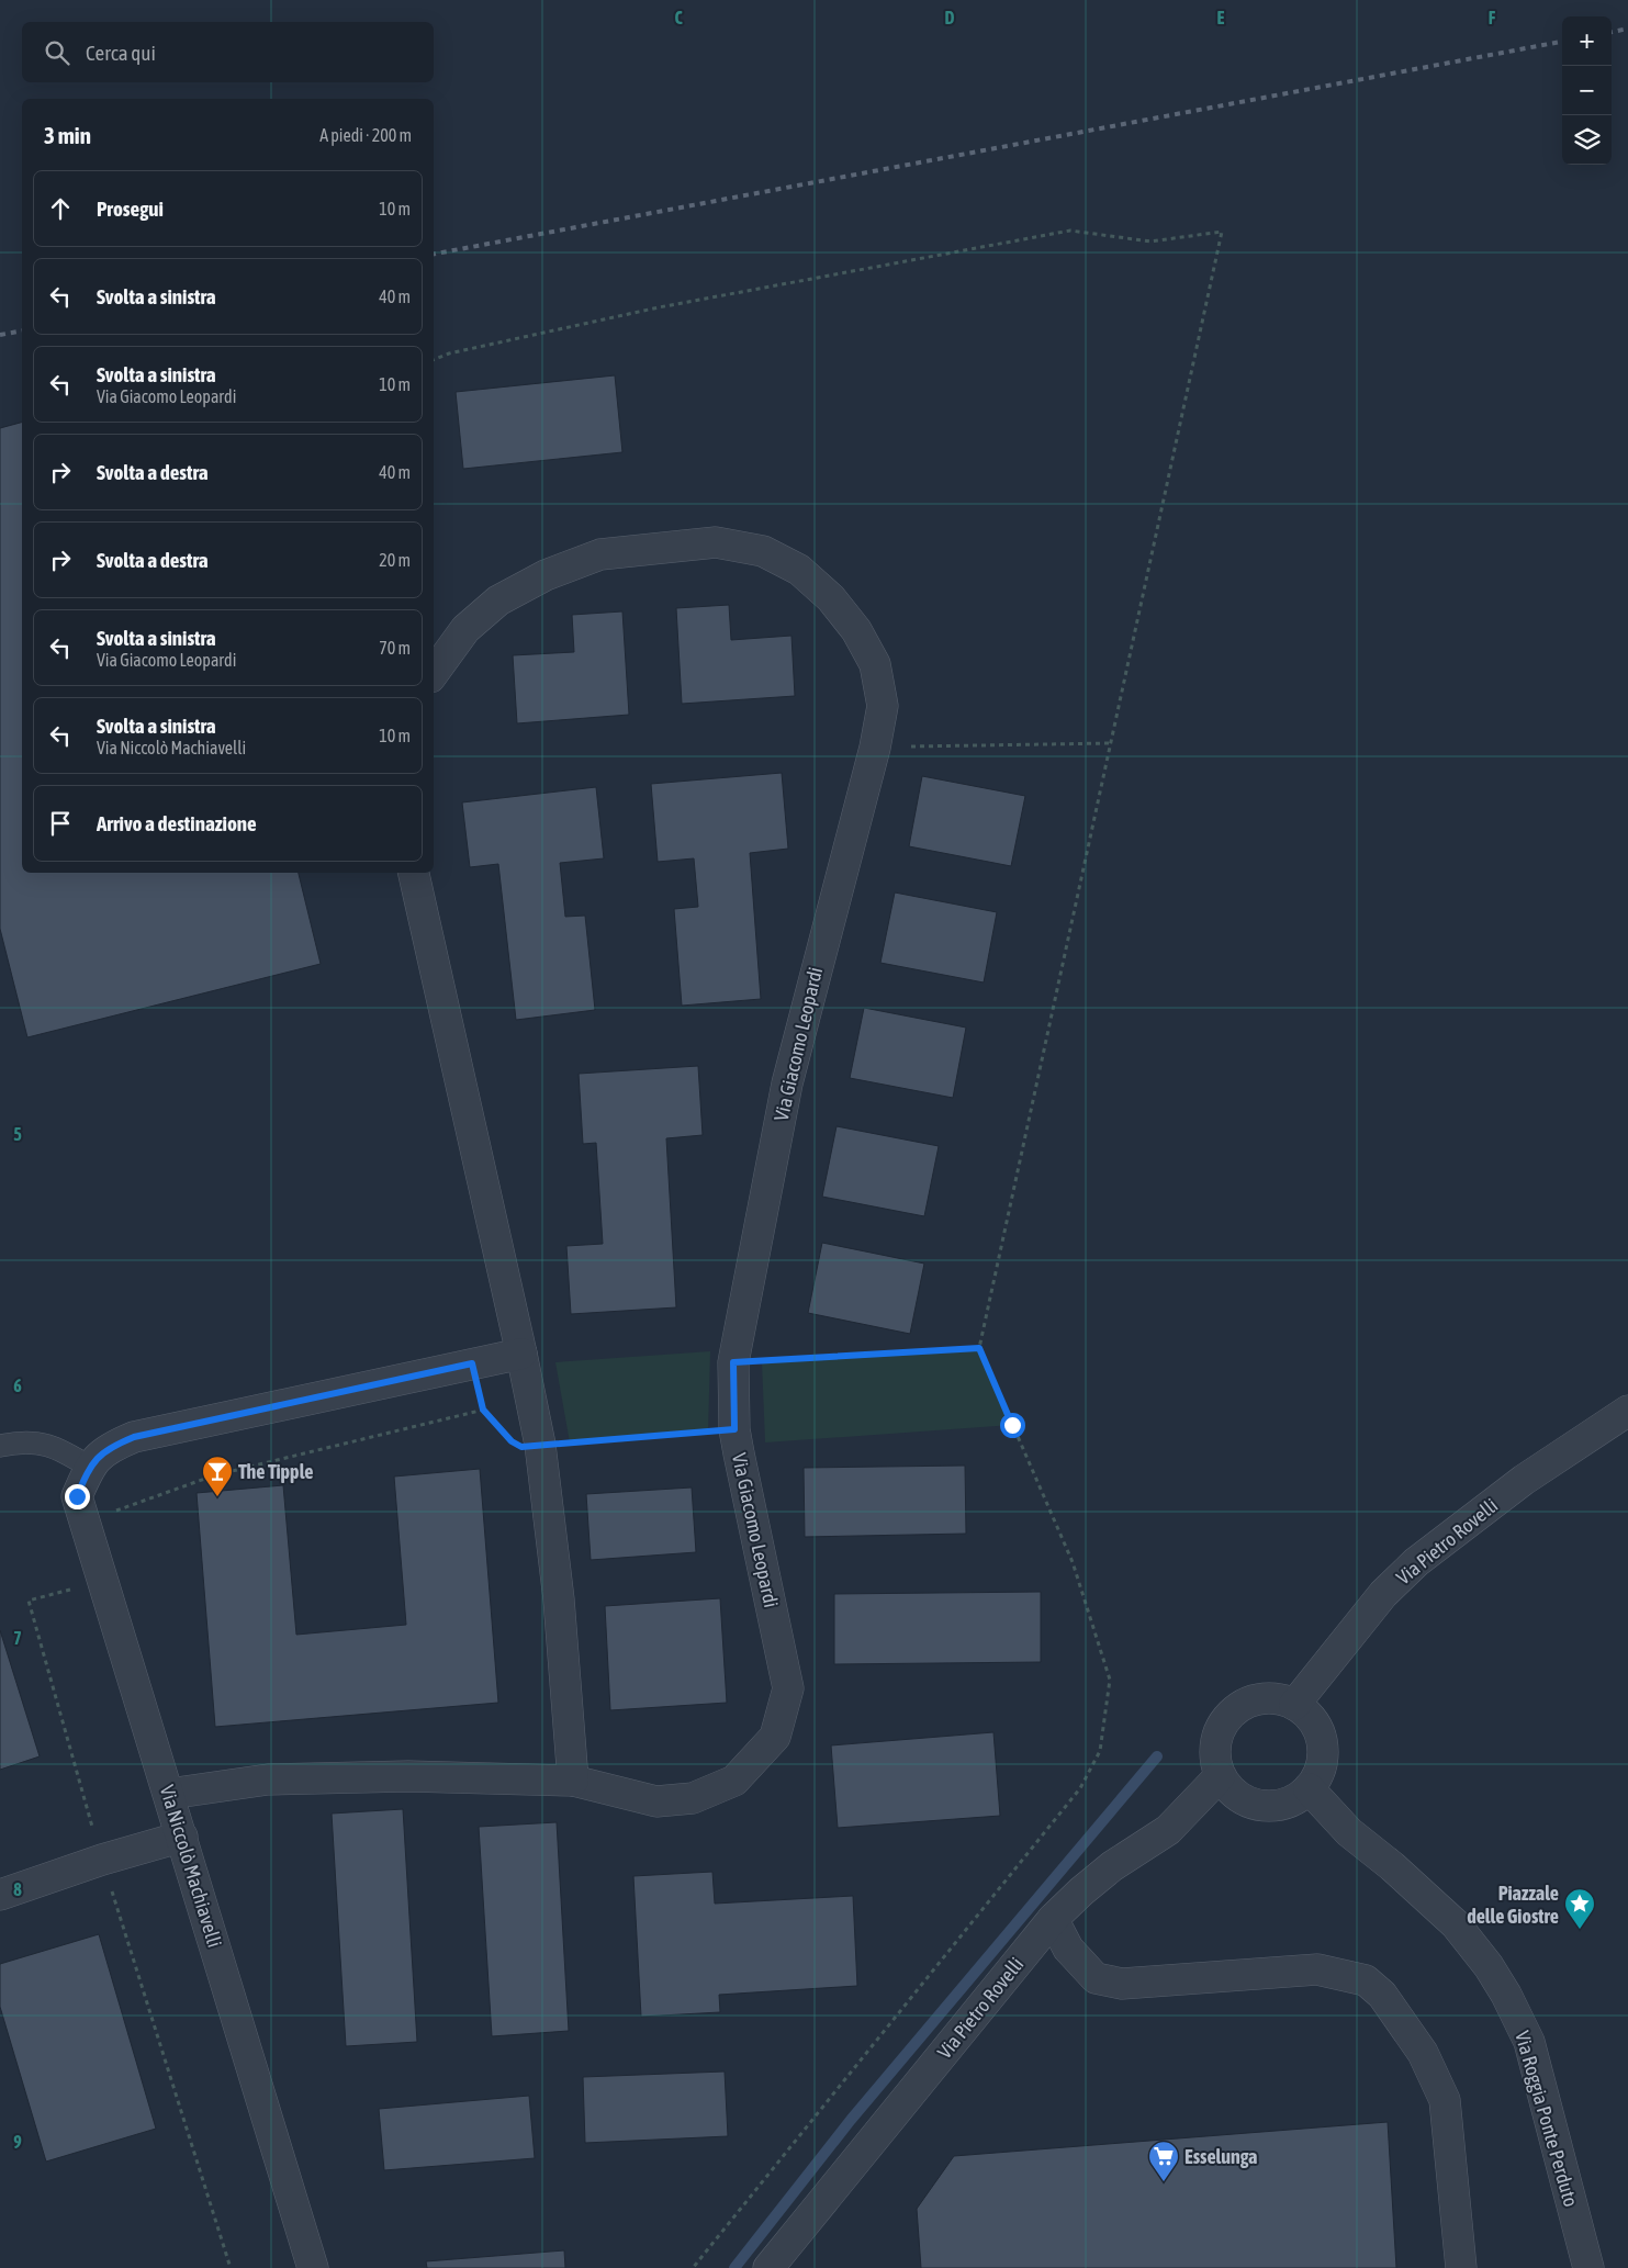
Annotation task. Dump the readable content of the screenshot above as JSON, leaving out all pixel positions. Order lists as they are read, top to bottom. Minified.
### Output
{"streets":{"street":["Via Giacomo Leopardi","Via Pietro Rovelli","Via Niccolò Machiavelli","Via Roggia Ponte Perduto"]},"crossings":[["Via Giacomo Leopardi","Via Niccolò Machiavelli"],["Via Pietro Rovelli","Via Roggia Ponte Perduto"]],"places":{"bar":["The Tipple"],"place":["Piazzale delle Giostre"],"supermarket":["Esselunga"]},"page":{"map_buttons":["+","−"],"search":"Cerca qui","heading":["3 min","A piedi · 200 m"],"list":[["Prosegui","10 m"],["Svolta a sinistra","40 m"],["Svolta a sinistra","Via Giacomo Leopardi","10 m"],["Svolta a destra","40 m"],["Svolta a destra","20 m"],["Svolta a sinistra","Via Giacomo Leopardi","70 m"],["Svolta a sinistra","Via Niccolò Machiavelli","10 m"],"Arrivo a destinazione"]},"grid":{"columns":["C","D","E","F"],"rows":["5","6","7","8","9"]}}
